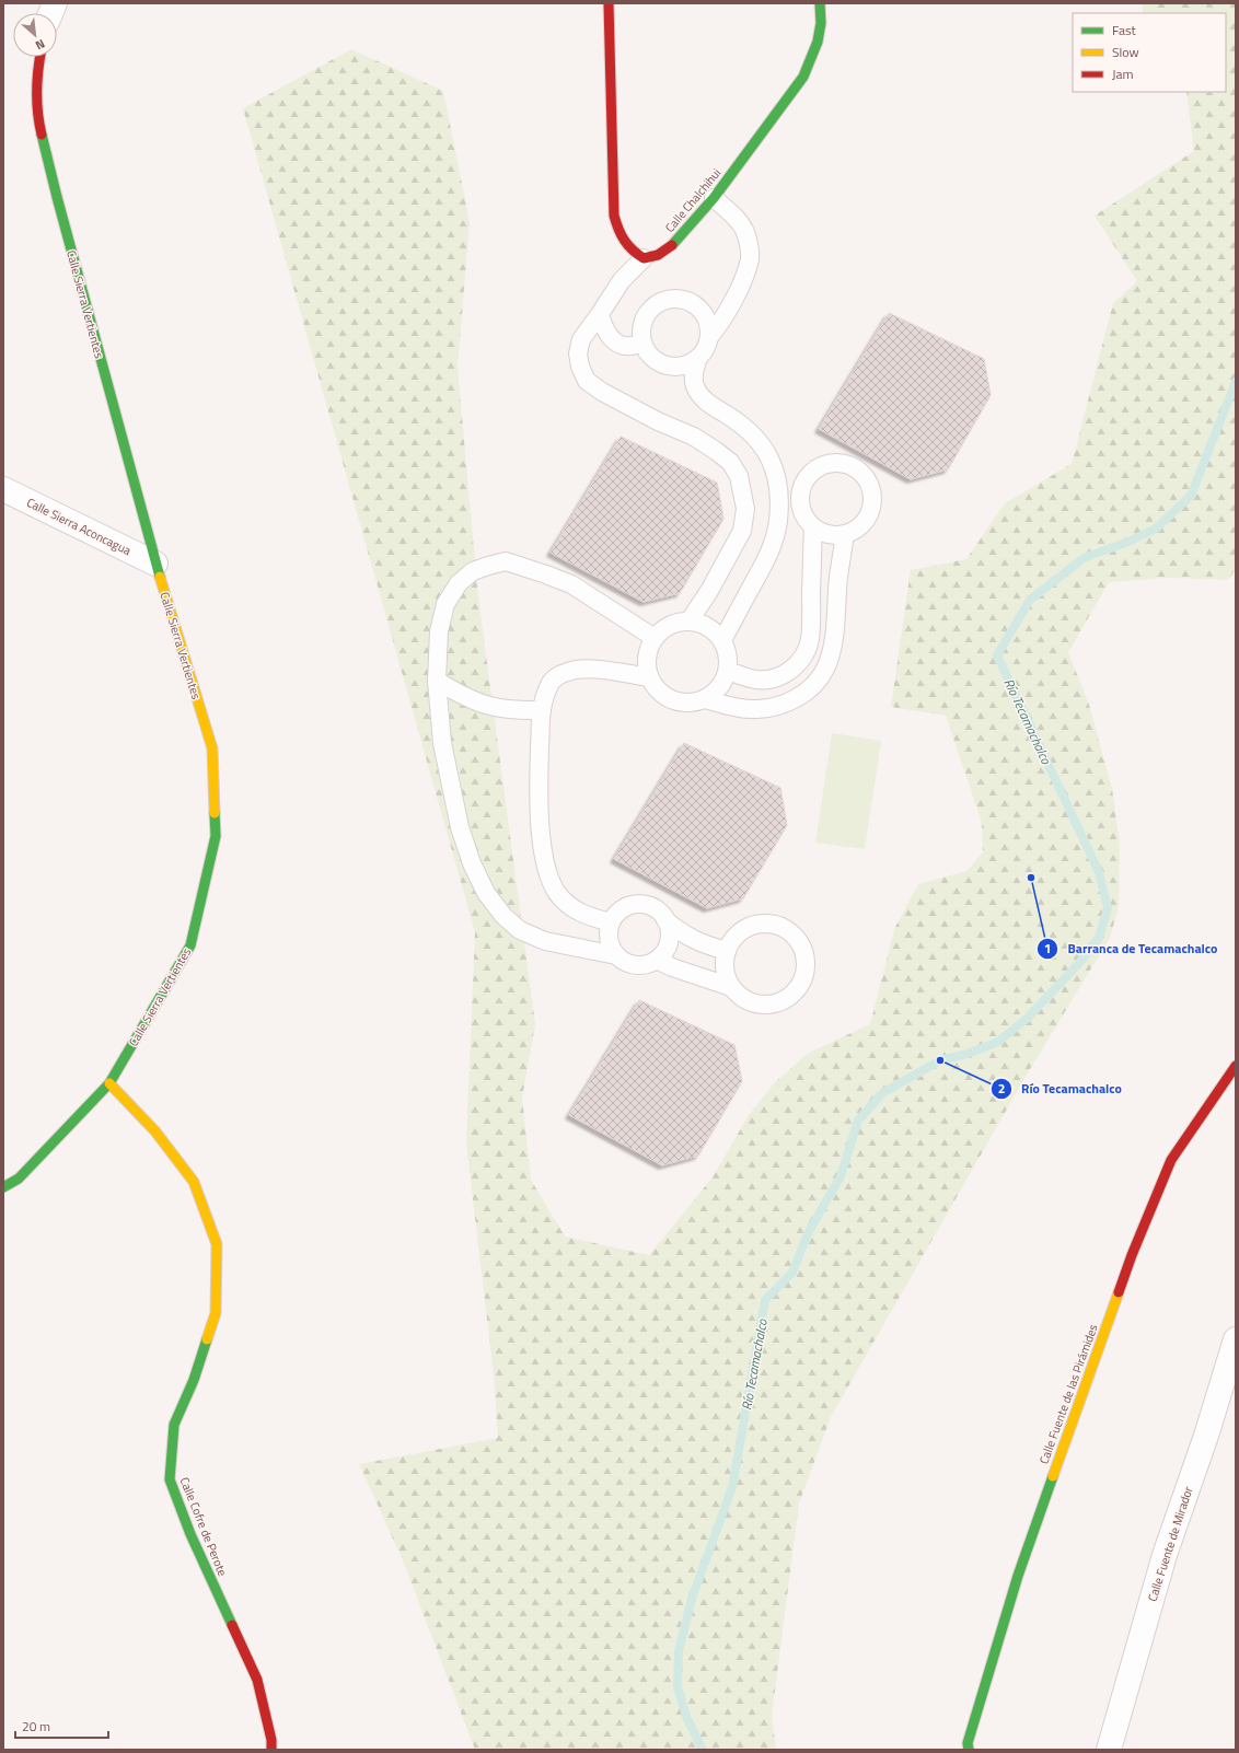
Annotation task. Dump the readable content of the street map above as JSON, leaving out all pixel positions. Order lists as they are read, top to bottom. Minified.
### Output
{"streets":{"street":["Calle Chalchihui","Calle Sierra Vertientes","Calle Sierra Aconcagua","Calle Fuente de las Pirámides","Calle Cofre de Perote","Calle Fuente de Mirador"]},"crossings":[["Calle Sierra Vertientes","Calle Sierra Aconcagua"],["Calle Sierra Vertientes","Calle Cofre de Perote"]],"water":["Río Tecamachalco"],"places":["Barranca de Tecamachalco","Río Tecamachalco"],"legend":["Fast","Slow","Jam"],"scale_bar":"20 m","north":"bottom right"}
